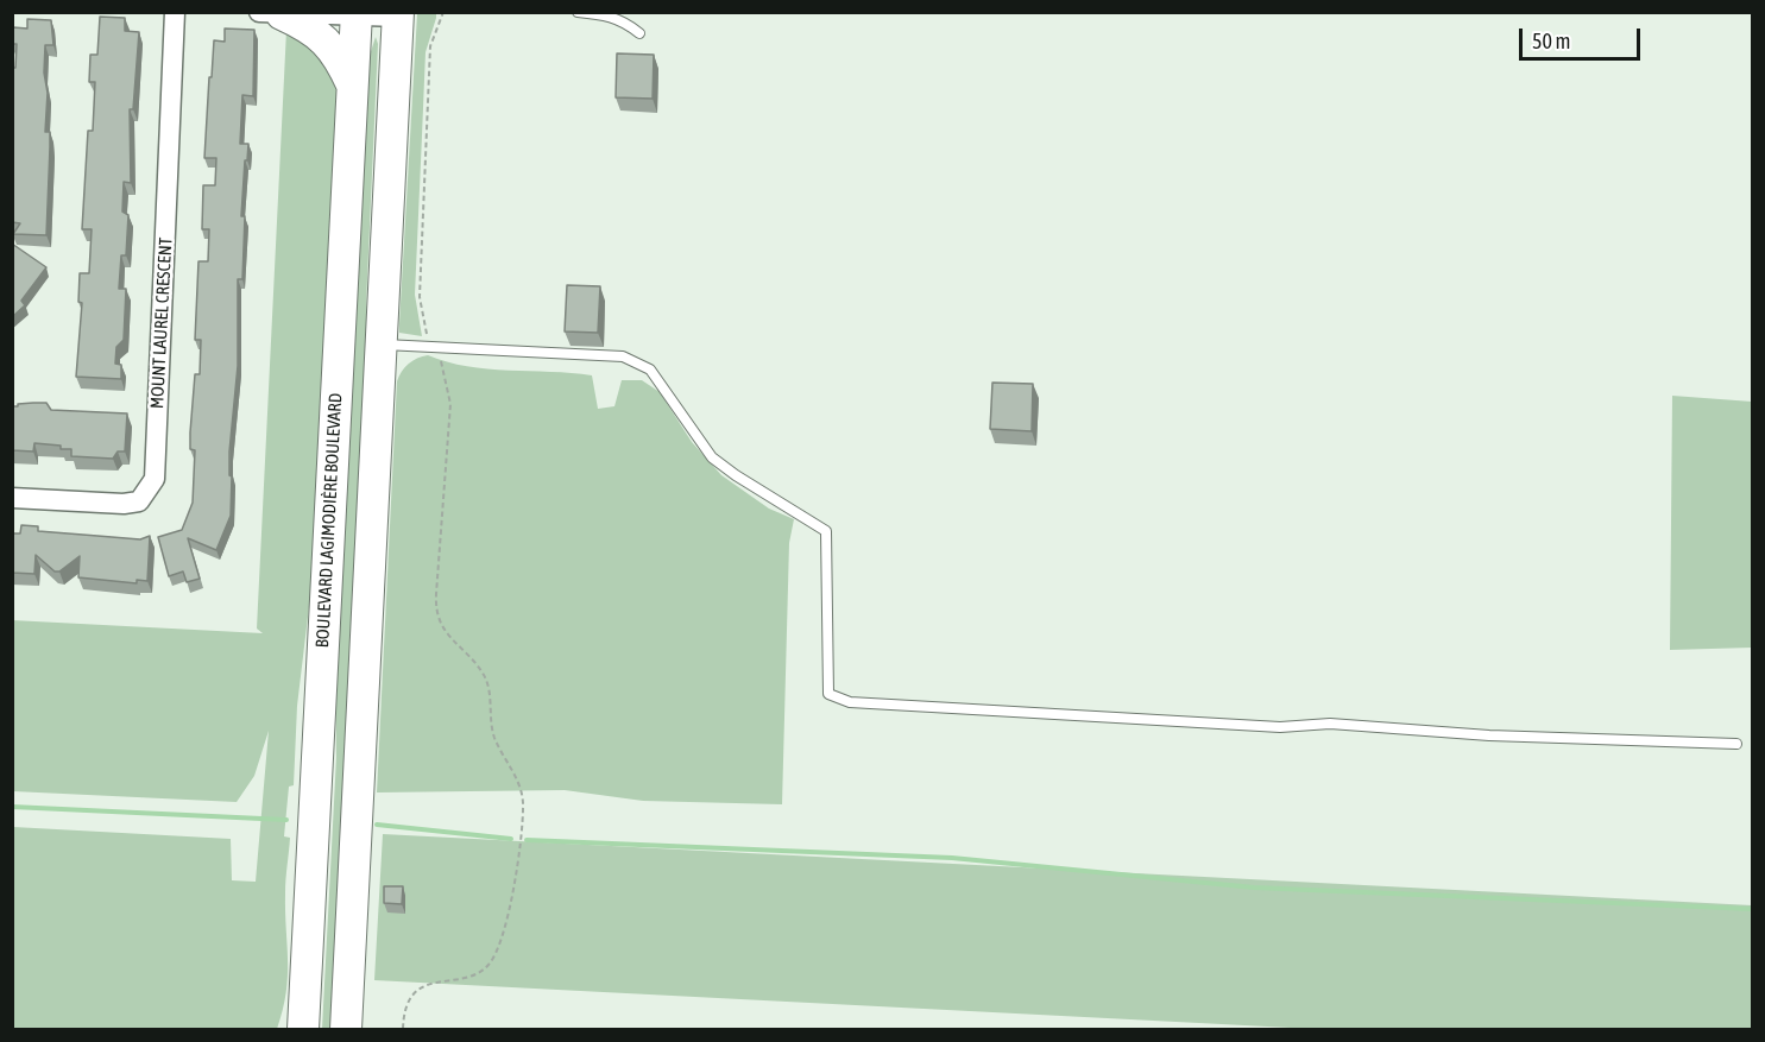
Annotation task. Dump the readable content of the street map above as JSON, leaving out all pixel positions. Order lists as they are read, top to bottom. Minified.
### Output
{"streets":{"main road":["BOULEVARD LAGIMODIÈRE BOULEVARD"],"street":["MOUNT LAUREL CRESCENT"]},"scale_bar":"50 m"}
